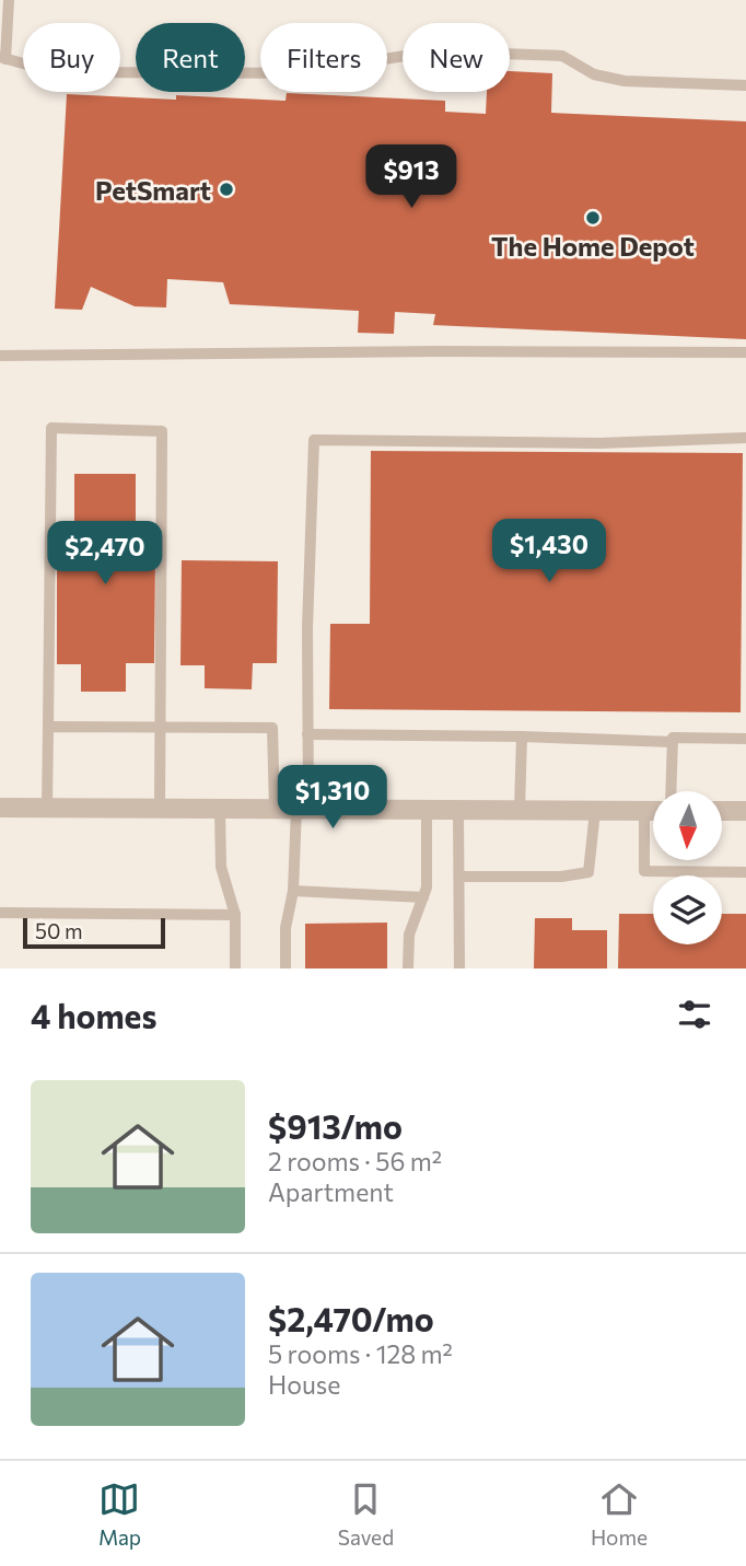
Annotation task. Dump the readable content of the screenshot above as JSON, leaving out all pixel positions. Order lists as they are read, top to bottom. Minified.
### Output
{"places":["PetSmart","The Home Depot"],"scale_bar":"50 m","north":"bottom","page":{"chip":["Buy","Rent","Filters","New"],"price":["$913","$1,430","$2,470","$1,310"],"scale":"50 m","heading":"4 homes","list":[{"name":"$913/mo","note":"2 rooms · 56 m² · Apartment"},{"name":"$2,470/mo","note":"5 rooms · 128 m² · House"}],"tabs":["Map","Saved","Home"]}}
